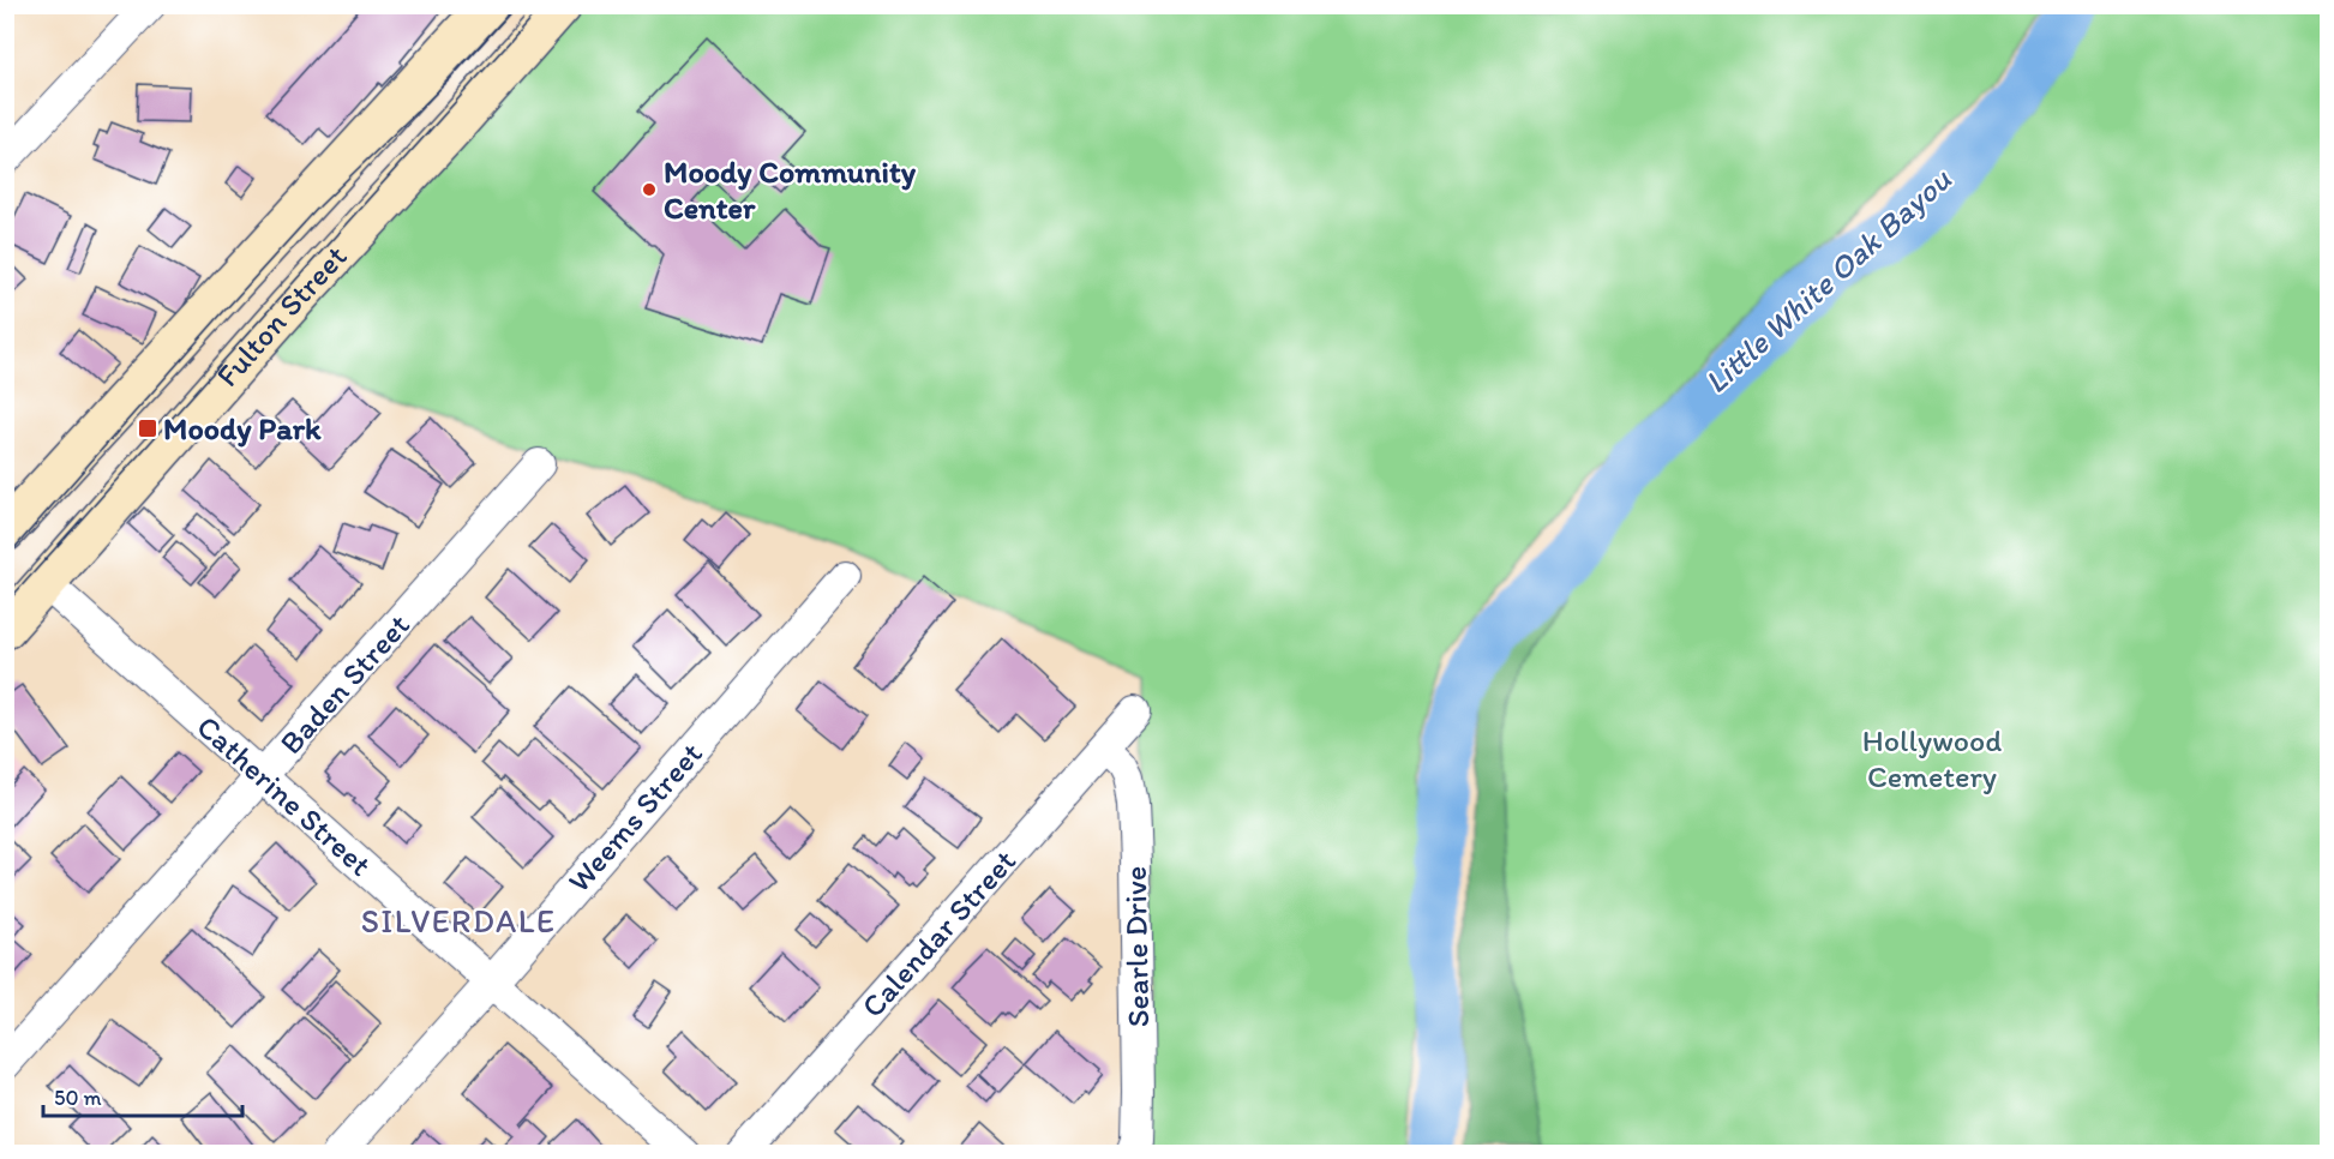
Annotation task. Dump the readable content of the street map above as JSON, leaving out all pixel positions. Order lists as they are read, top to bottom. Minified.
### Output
{"streets":{"main road":["Fulton Street"],"street":["Baden Street","Catherine Street","Weems Street","Calendar Street","Searle Drive"]},"crossings":[["Fulton Street","Catherine Street"],["Baden Street","Catherine Street"],["Catherine Street","Weems Street"],["Calendar Street","Searle Drive"]],"districts":["SILVERDALE"],"water":["Little White Oak Bayou"],"parks":["Hollywood Cemetery"],"places":{"other":["Moody Community Center"],"transit":["Moody Park"]},"scale_bar":"50 m"}
